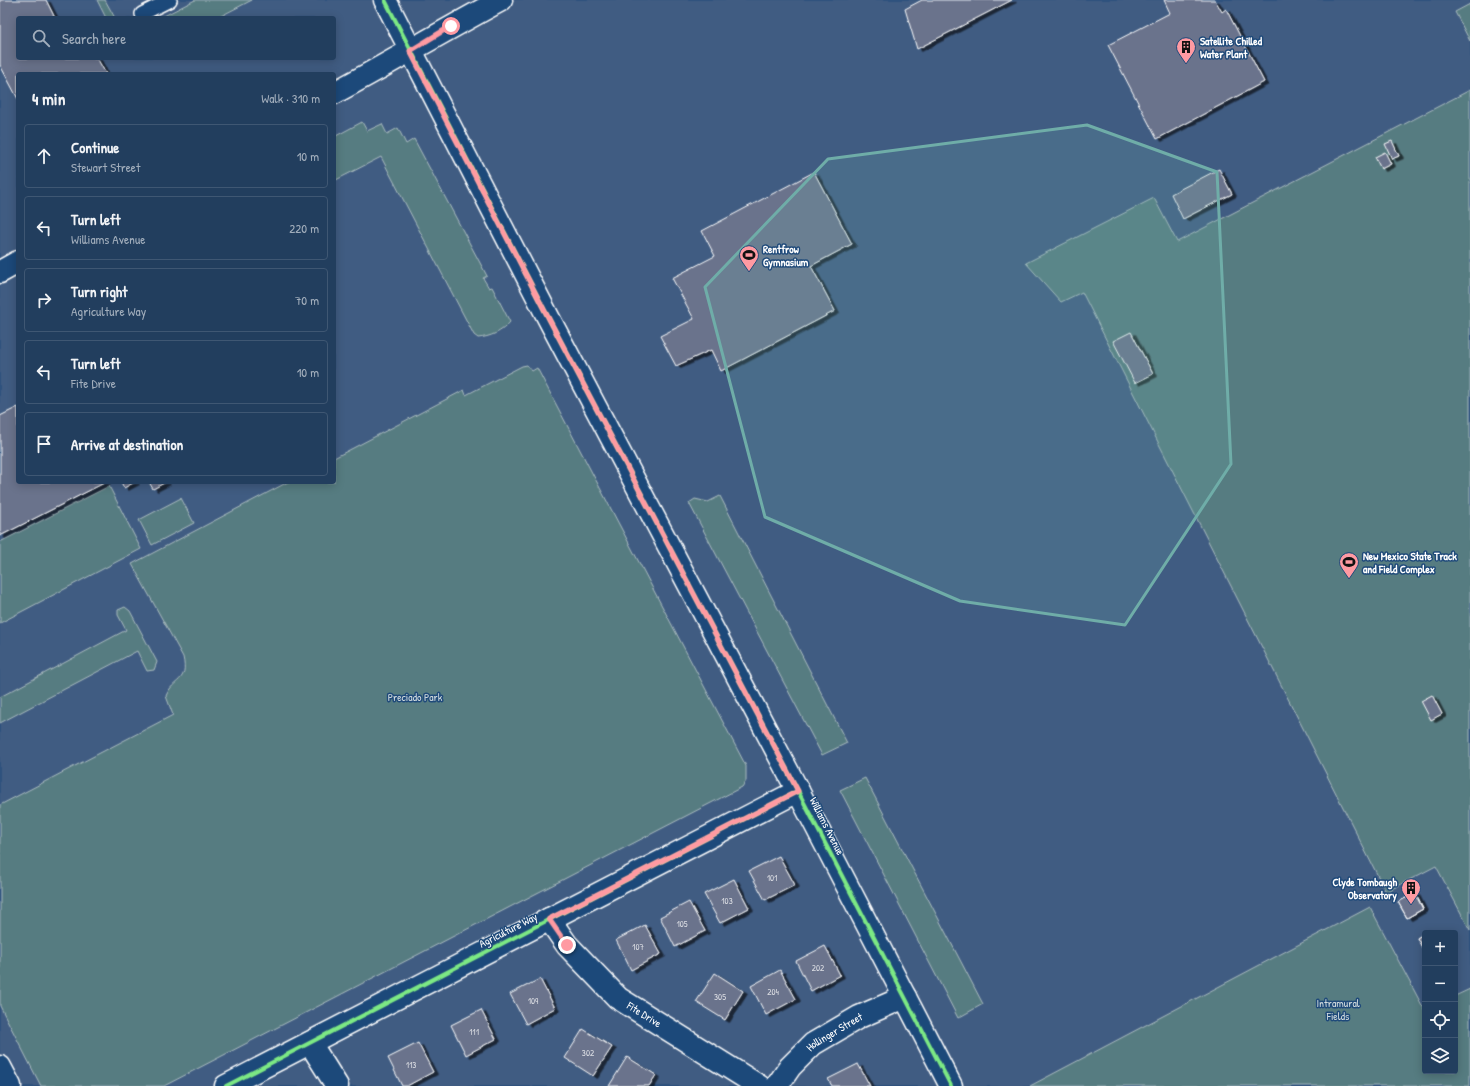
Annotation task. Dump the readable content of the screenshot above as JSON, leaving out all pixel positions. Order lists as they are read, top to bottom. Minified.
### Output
{"streets":{"street":["Williams Avenue","Agriculture Way","Fite Drive","Hollinger Street"]},"crossings":[["Williams Avenue","Agriculture Way"],["Williams Avenue","Hollinger Street"],["Agriculture Way","Fite Drive"]],"parks":["Preciado Park","Intramural Fields"],"places":{"building":["Satellite Chilled Water Plant","Clyde Tombaugh Observatory"],"sports":["Rentfrow Gymnasium","New Mexico State Track and Field Complex"]},"house_numbers":["101","103","105","107","202","204","305","109","111","302","113"],"page":{"search":"Search here","heading":["4 min","Walk · 310 m"],"list":[["Continue","Stewart Street","10 m"],["Turn left","Williams Avenue","220 m"],["Turn right","Agriculture Way","70 m"],["Turn left","Fite Drive","10 m"],"Arrive at destination"],"map_buttons":["+","−"]}}
